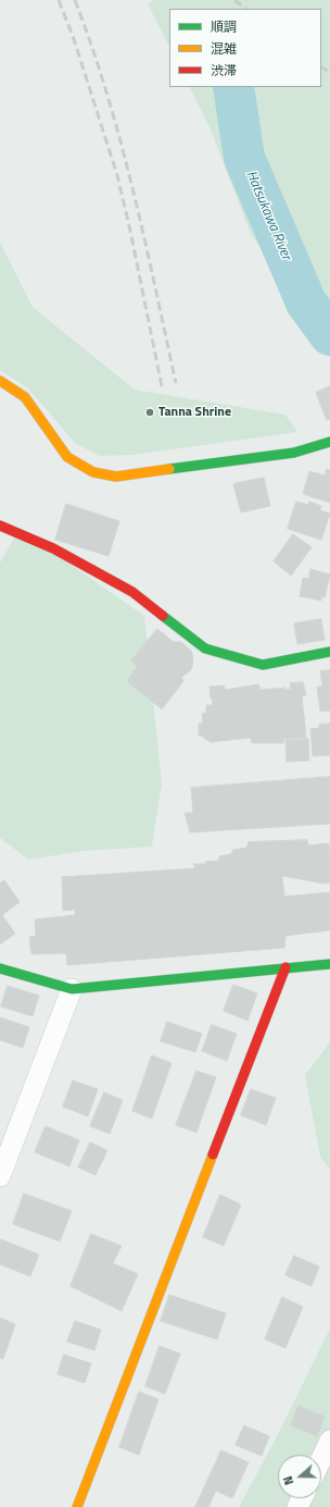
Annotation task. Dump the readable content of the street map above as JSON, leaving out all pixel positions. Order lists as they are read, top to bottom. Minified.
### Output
{"water":["Hatsukawa River"],"places":["Tanna Shrine"],"legend":["順調","混雑","渋滞"],"north":"left"}
